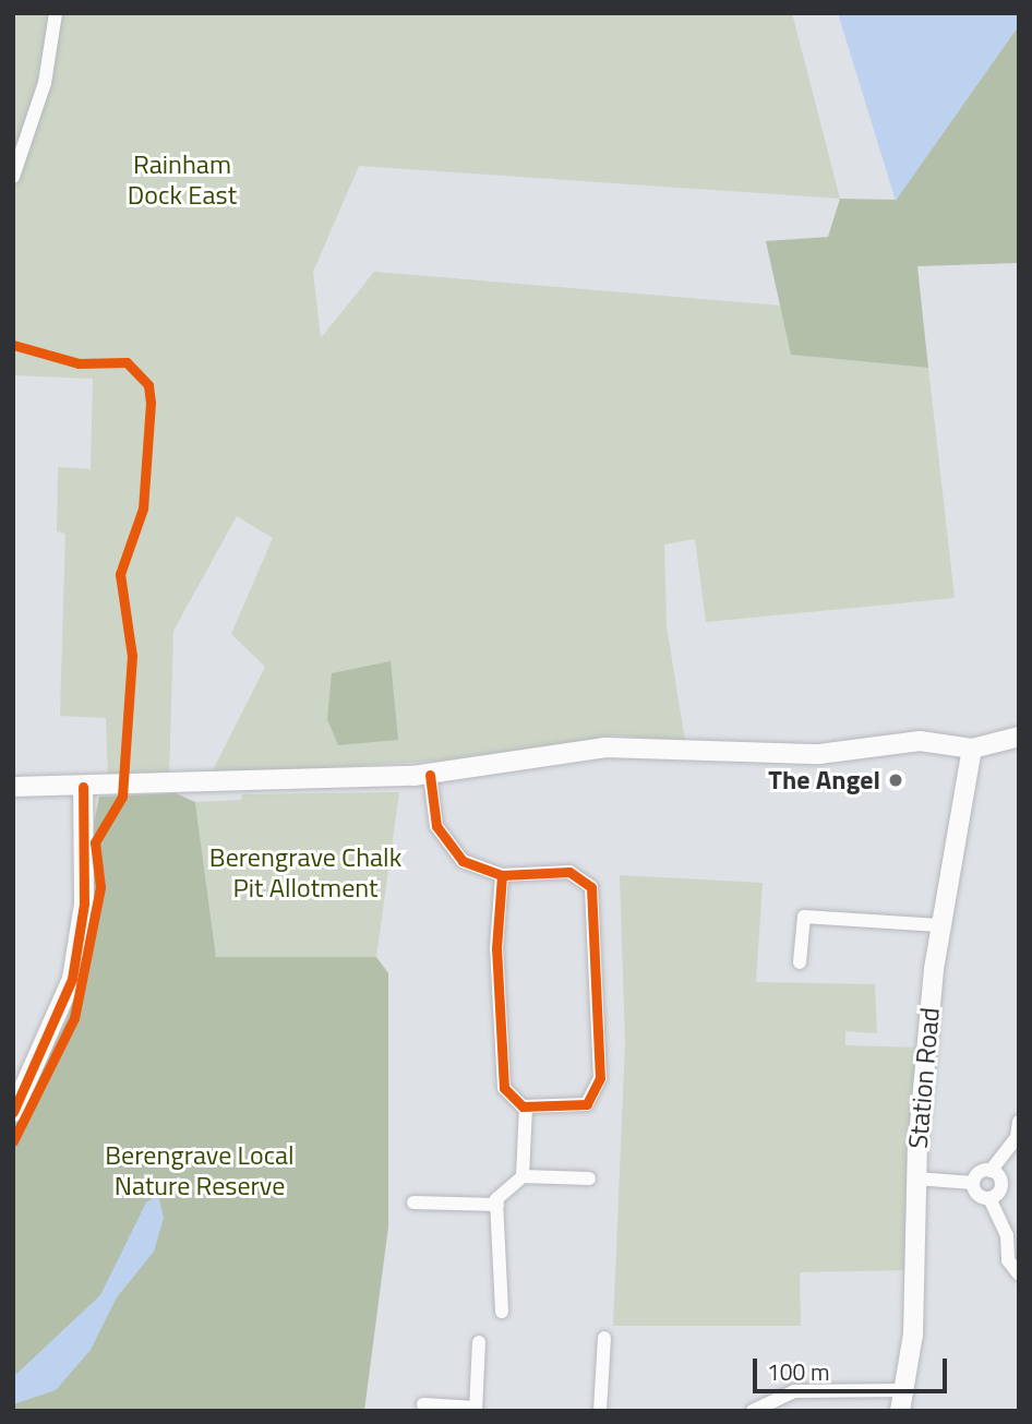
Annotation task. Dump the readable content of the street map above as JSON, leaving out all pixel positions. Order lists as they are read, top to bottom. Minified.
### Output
{"streets":{"main road":["Station Road"]},"parks":["Rainham Dock East","Berengrave Chalk Pit Allotment","Berengrave Local Nature Reserve"],"places":["The Angel"],"scale_bar":"100 m"}
